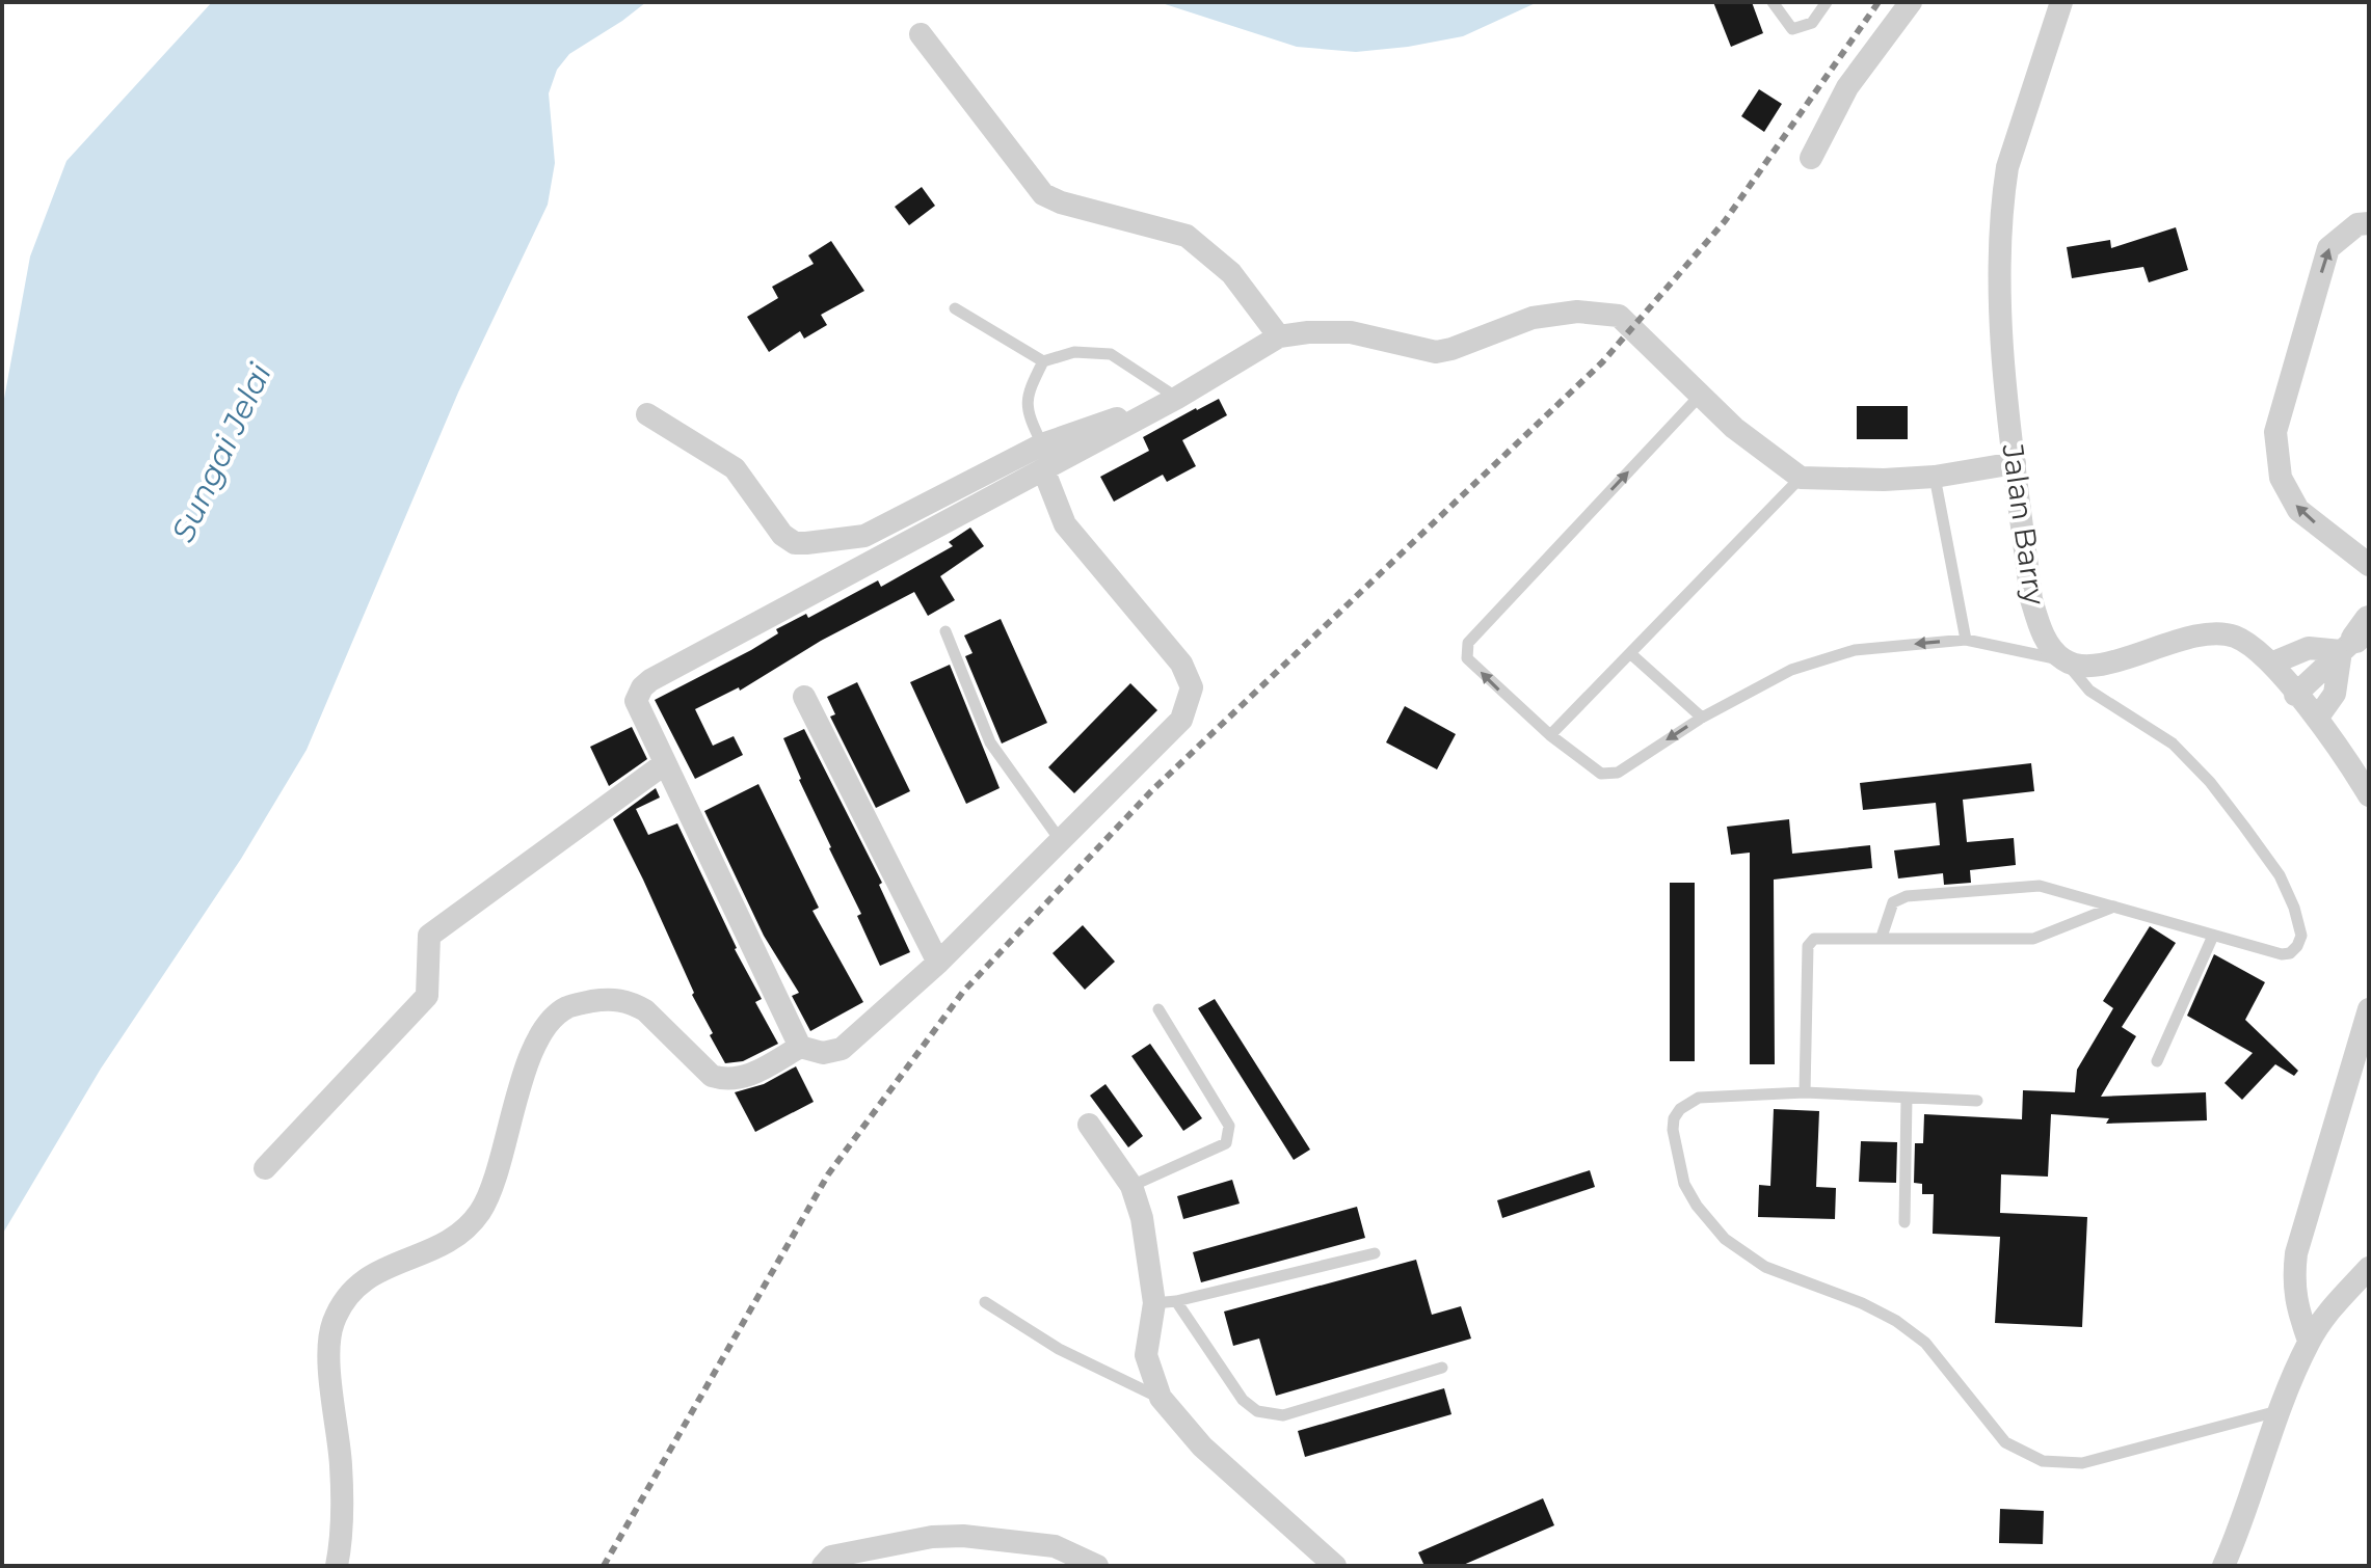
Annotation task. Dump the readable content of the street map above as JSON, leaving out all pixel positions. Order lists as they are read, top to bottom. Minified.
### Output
{"streets":{"street":["Jalan Barry"]},"water":["Sungai Jelai"]}
